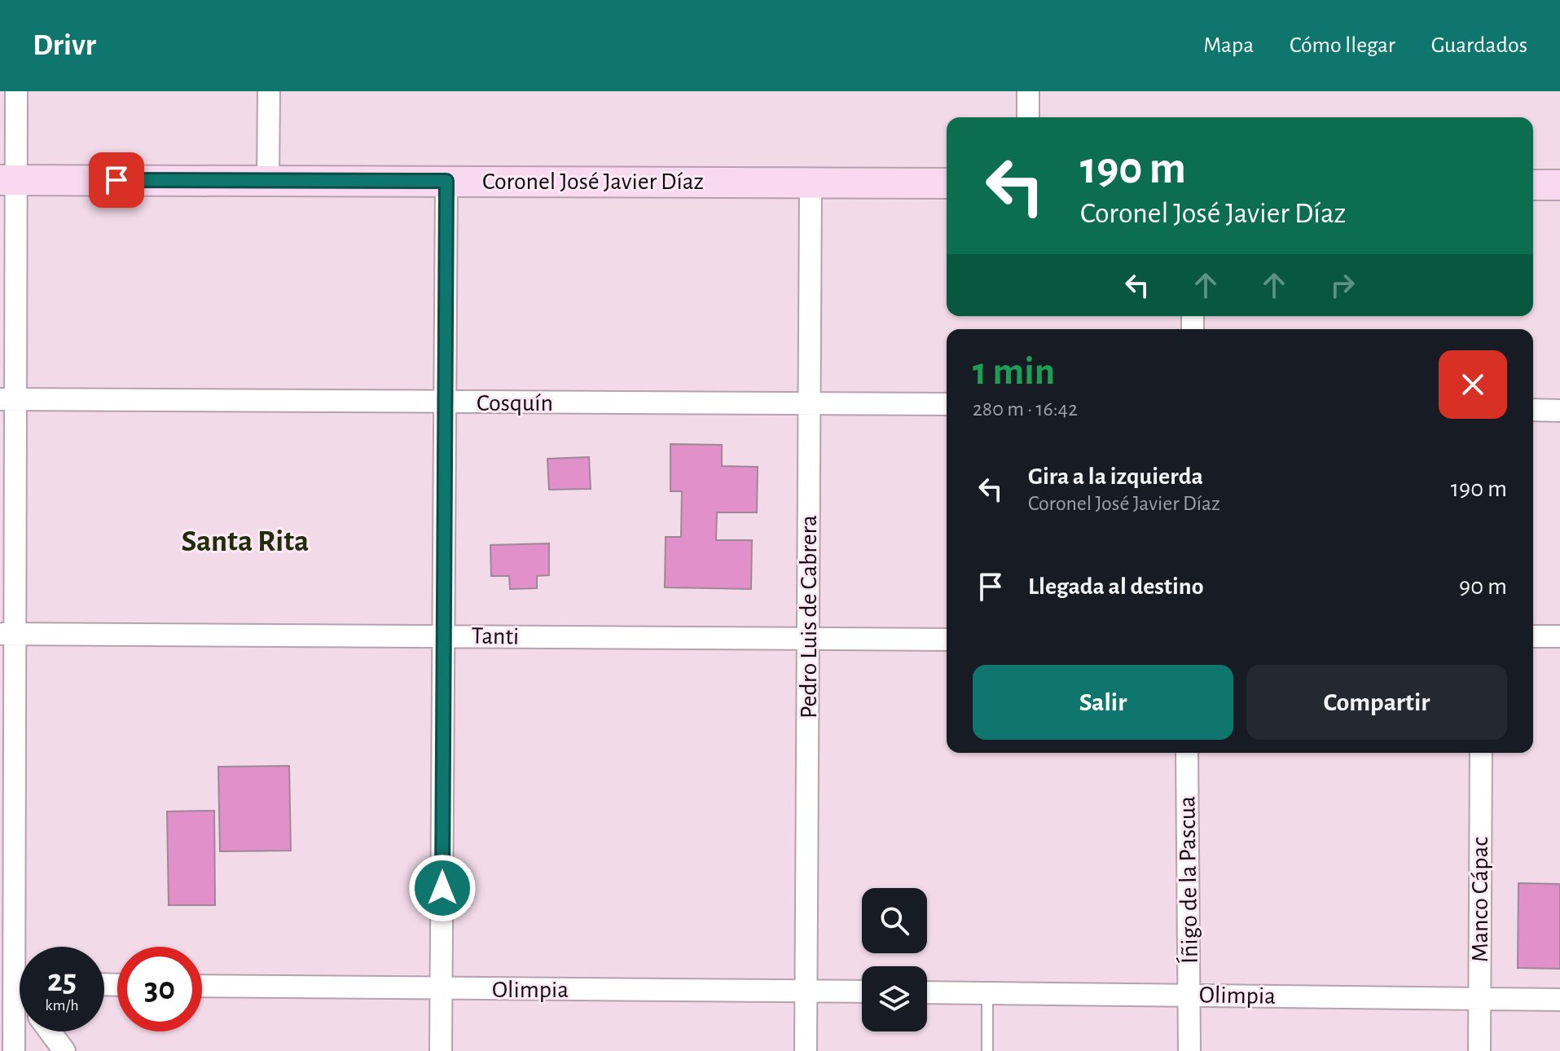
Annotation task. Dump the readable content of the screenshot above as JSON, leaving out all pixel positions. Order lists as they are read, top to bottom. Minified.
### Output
{"streets":{"main road":["Coronel José Javier Díaz"],"street":["Cosquín","Pedro Luis de Cabrera","Tanti","Íñigo de la Pascua","Manco Cápac","Olimpia"]},"crossings":[["Coronel José Javier Díaz","Pedro Luis de Cabrera"],["Cosquín","Pedro Luis de Cabrera"],["Pedro Luis de Cabrera","Tanti"],["Pedro Luis de Cabrera","Olimpia"],["Íñigo de la Pascua","Olimpia"],["Manco Cápac","Olimpia"]],"districts":["Santa Rita"],"page":{"header":"Drivr","nav":["Mapa","Cómo llegar","Guardados"],"turn":["190 m","Coronel José Javier Díaz"],"heading":["1 min","280 m · 16:42"],"list":[{"name":"Gira a la izquierda","note":"Coronel José Javier Díaz","value":"190 m"},{"name":"Llegada al destino","value":"90 m"}],"buttons":["Salir","Compartir"],"speed":"25 km/h","limit":"30"}}
